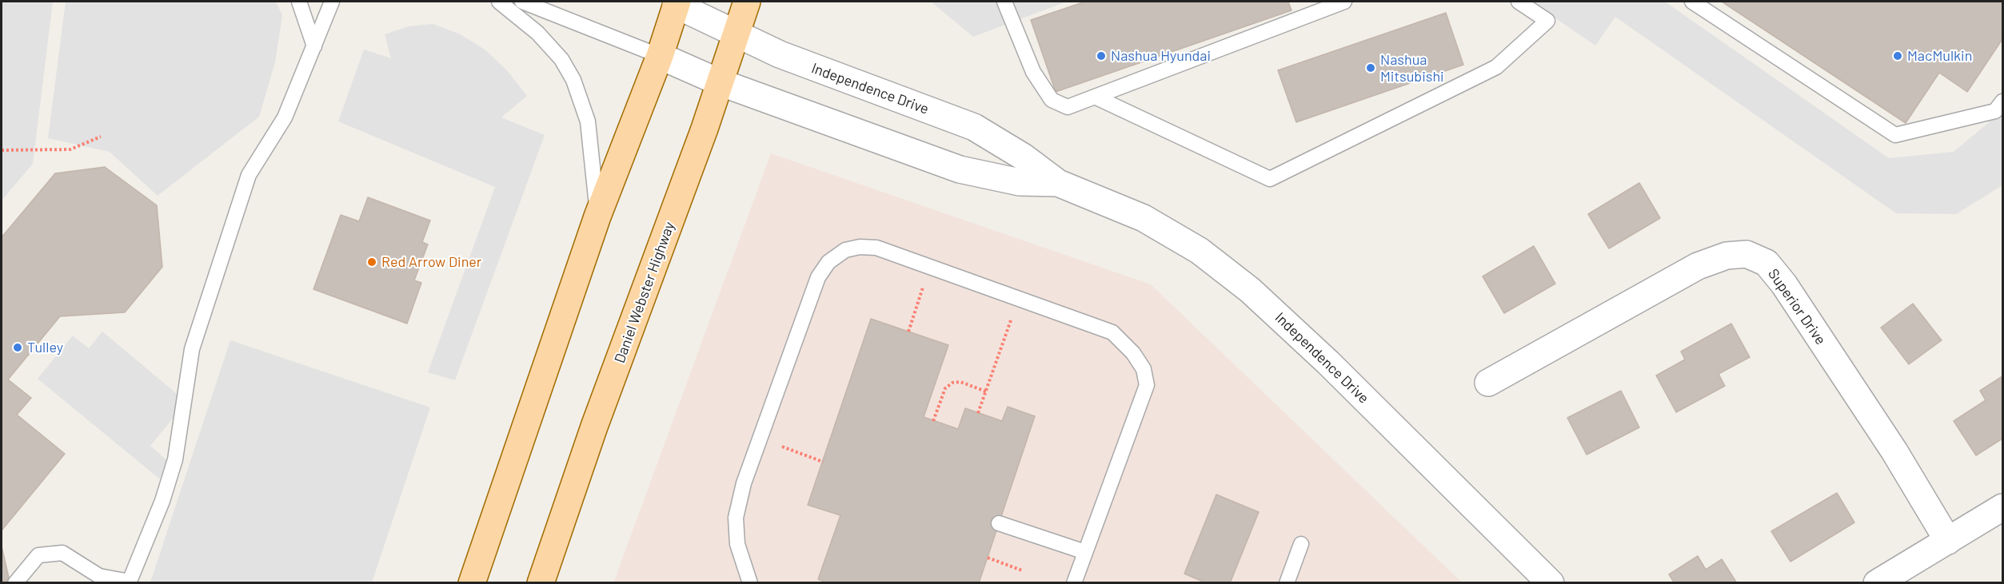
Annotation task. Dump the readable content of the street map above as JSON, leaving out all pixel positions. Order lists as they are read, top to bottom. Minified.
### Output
{"streets":{"main road":["Daniel Webster Highway"],"street":["Independence Drive","Superior Drive"]},"crossings":[["Independence Drive","Daniel Webster Highway"]],"places":["Nashua Hyundai","MacMulkin","Nashua Mitsubishi","Red Arrow Diner","Tulley"]}
